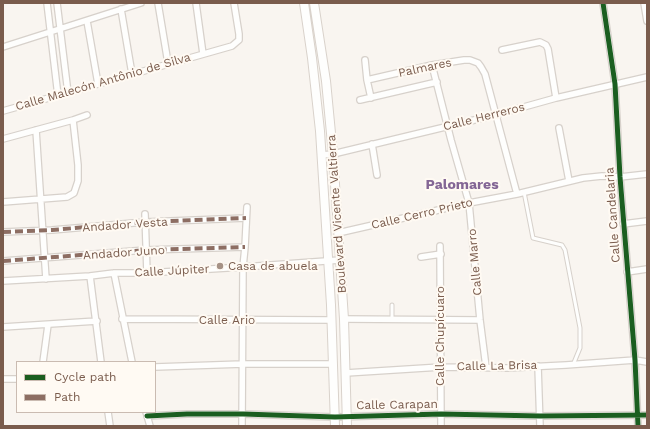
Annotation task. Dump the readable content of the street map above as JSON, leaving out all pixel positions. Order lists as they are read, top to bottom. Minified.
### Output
{"streets":{"main road":["Boulevard Vicente Valtierra"],"street":["Palmares","Calle Malecón Antônio de Silva","Calle Herreros","Calle Cerro Prieto","Calle Candelaria","Andador Vesta","Andador Juno","Calle Marro","Calle Júpiter","Calle Ario","Calle Chupícuaro","Calle La Brisa","Calle Carapan"]},"crossings":[["Palmares","Calle Herreros"],["Palmares","Calle Marro"],["Calle Herreros","Boulevard Vicente Valtierra"],["Calle Herreros","Calle Candelaria"],["Calle Herreros","Calle Marro"],["Boulevard Vicente Valtierra","Calle Cerro Prieto"],["Boulevard Vicente Valtierra","Calle Júpiter"],["Boulevard Vicente Valtierra","Calle Ario"],["Boulevard Vicente Valtierra","Calle La Brisa"],["Boulevard Vicente Valtierra","Calle Carapan"],["Calle Cerro Prieto","Calle Candelaria"],["Calle Cerro Prieto","Calle Marro"],["Calle Candelaria","Calle La Brisa"],["Calle Candelaria","Calle Carapan"],["Calle Marro","Calle La Brisa"],["Calle Chupícuaro","Calle La Brisa"],["Calle Chupícuaro","Calle Carapan"]],"districts":["Palomares"],"places":["Casa de abuela"],"legend":["Cycle path","Path"]}
